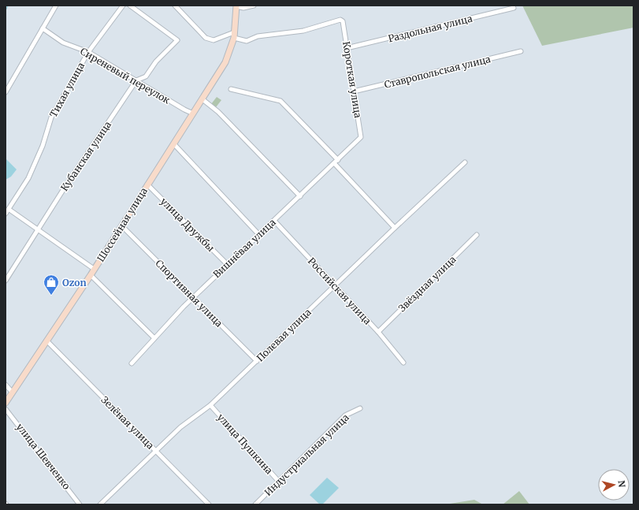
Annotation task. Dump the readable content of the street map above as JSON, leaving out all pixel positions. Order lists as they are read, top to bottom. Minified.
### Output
{"streets":{"main road":["Шоссейная улица"],"street":["Раздольная улица","Ставропольская улица","Сиреневый переулок","Короткая улица","Тихая улица","Кубанская улица","улица Дружбы","Вишнёвая улица","Звёздная улица","Российская улица","Спортивная улица","Полевая улица","Зелёная улица","улица Пушкина","Индустриальная улица","улица Шевченко"]},"crossings":[["Раздольная улица","Короткая улица"],["Ставропольская улица","Короткая улица"],["Сиреневый переулок","Тихая улица"],["Сиреневый переулок","Кубанская улица"],["Сиреневый переулок","Шоссейная улица"],["Короткая улица","Шоссейная улица"],["Короткая улица","Вишнёвая улица"],["Шоссейная улица","улица Дружбы"],["Шоссейная улица","Спортивная улица"],["Шоссейная улица","Зелёная улица"],["улица Дружбы","Вишнёвая улица"],["Вишнёвая улица","Российская улица"],["Вишнёвая улица","Спортивная улица"],["Звёздная улица","Российская улица"],["Российская улица","Полевая улица"],["Спортивная улица","Полевая улица"],["Полевая улица","Зелёная улица"],["Полевая улица","улица Пушкина"],["улица Пушкина","Индустриальная улица"]],"places":{"shop":["Ozon"]},"north":"right"}
